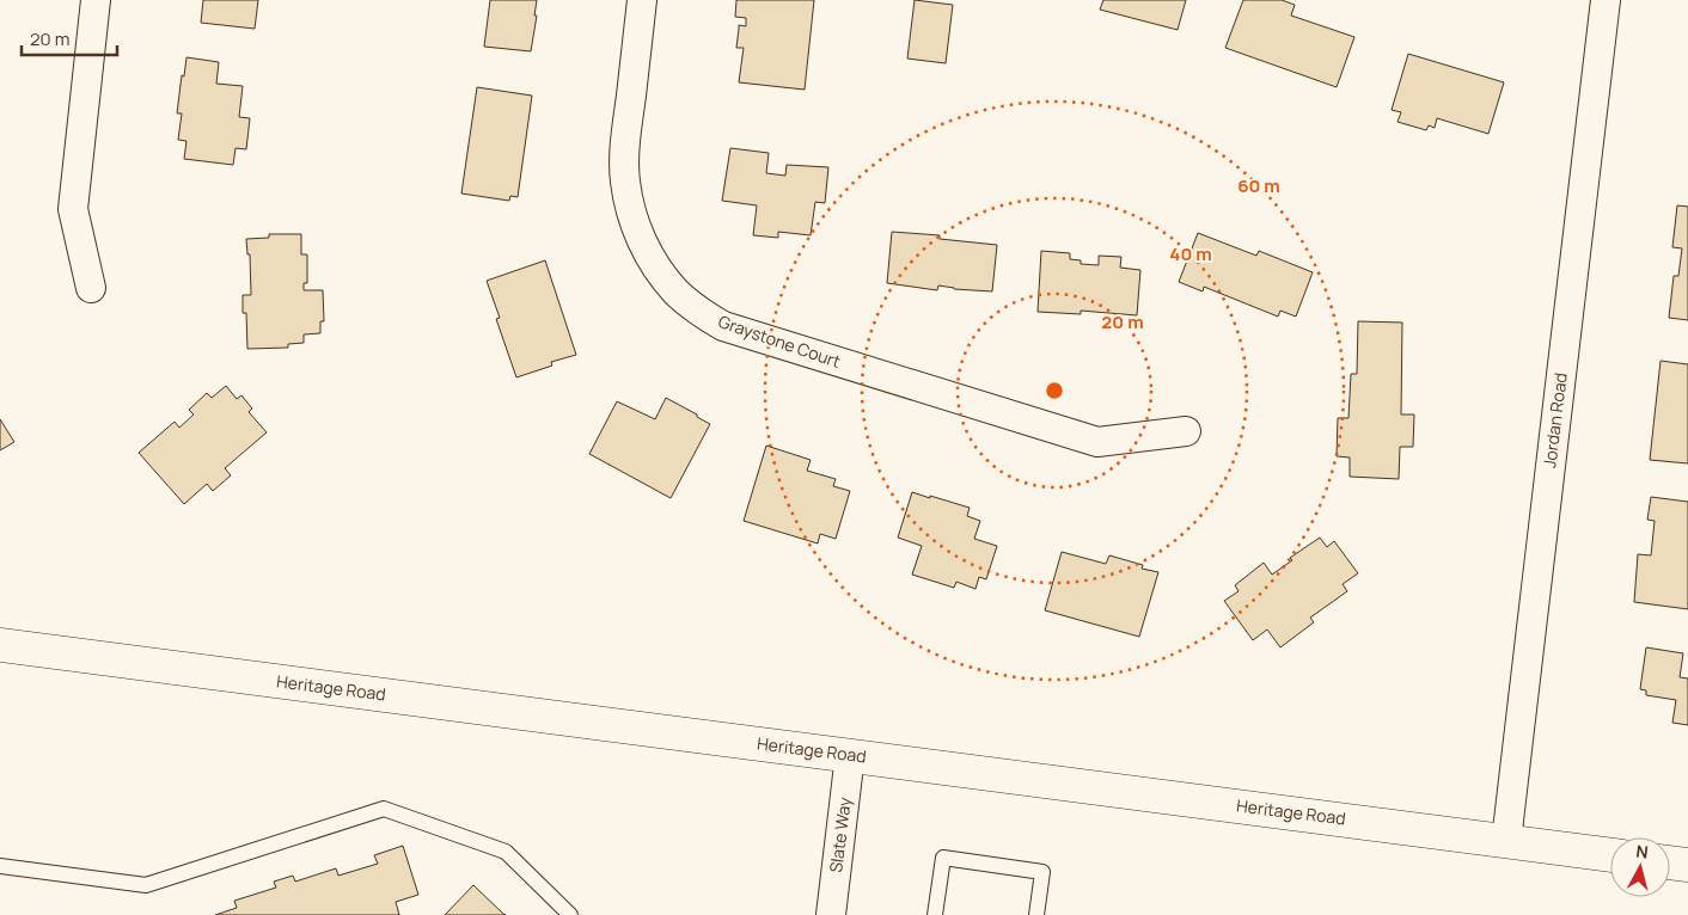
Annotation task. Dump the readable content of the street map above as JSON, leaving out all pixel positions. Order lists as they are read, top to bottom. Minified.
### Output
{"streets":{"main road":["Heritage Road"],"street":["Graystone Court","Jordan Road","Slate Way"]},"crossings":[["Jordan Road","Heritage Road"],["Heritage Road","Slate Way"]],"scale_bar":"20 m","north":"top","rings":["60 m","40 m","20 m"]}
